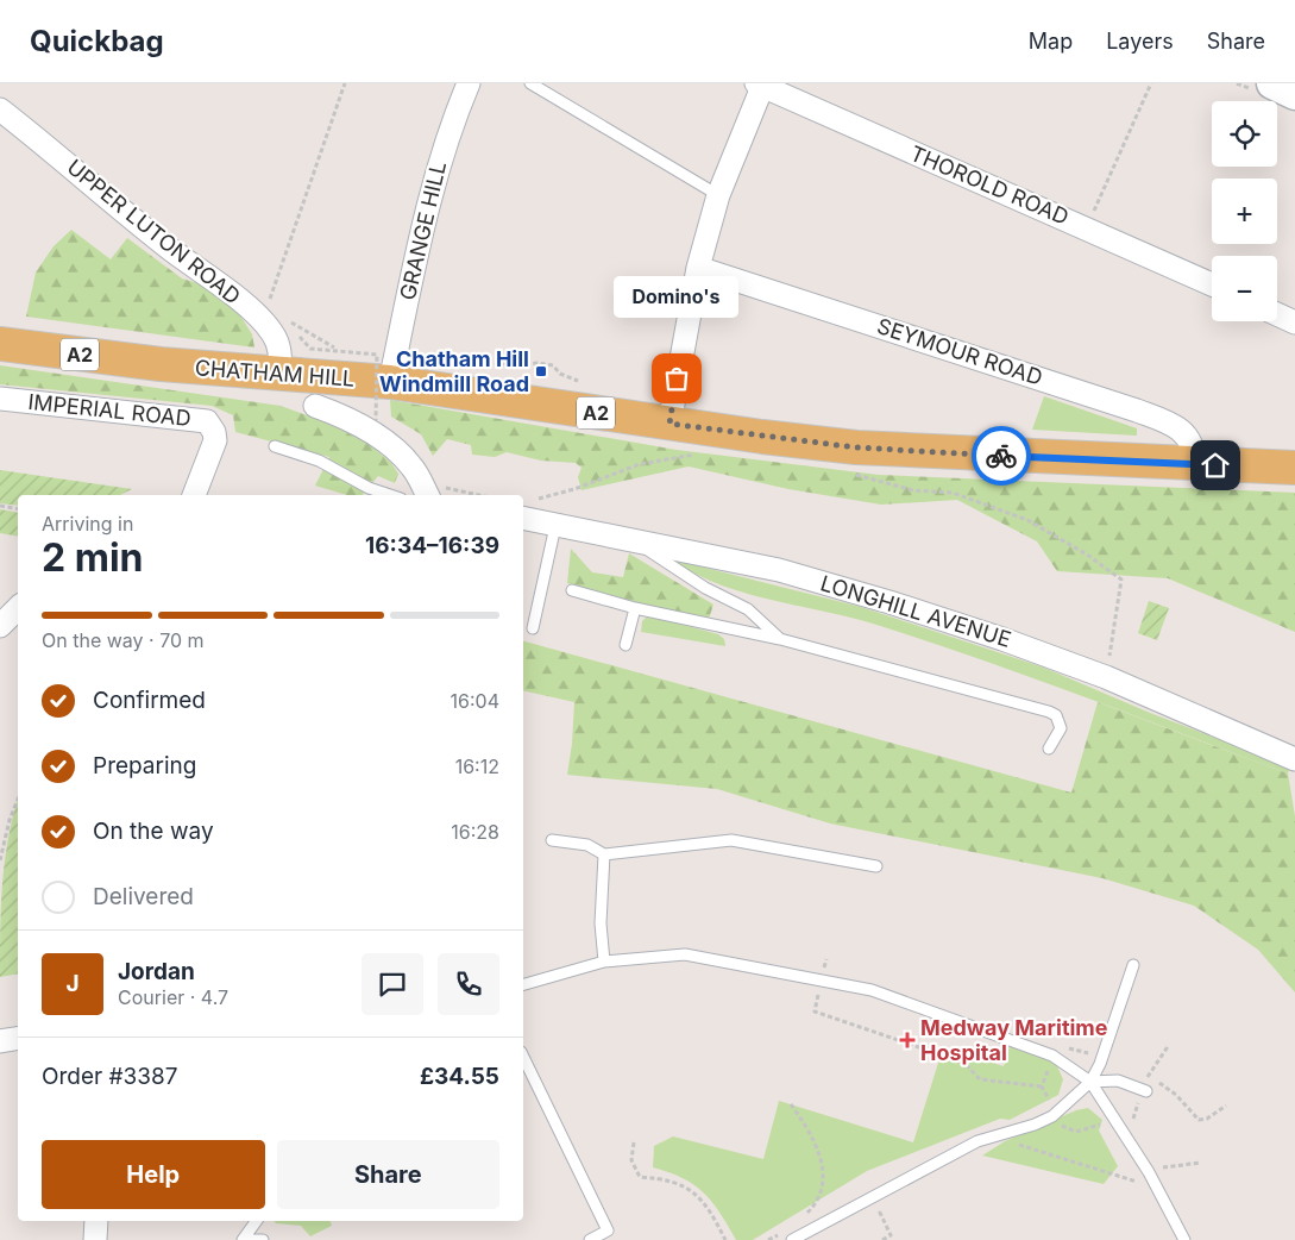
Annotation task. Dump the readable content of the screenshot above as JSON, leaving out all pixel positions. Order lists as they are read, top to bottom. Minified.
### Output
{"streets":{"main road":["A2","CHATHAM HILL"],"street":["THOROLD ROAD","GRANGE HILL","UPPER LUTON ROAD","SEYMOUR ROAD","IMPERIAL ROAD","LONGHILL AVENUE"]},"crossings":[["GRANGE HILL","CHATHAM HILL"],["UPPER LUTON ROAD","CHATHAM HILL"],["SEYMOUR ROAD","CHATHAM HILL"]],"places":{"transit":["Chatham Hill Windmill Road"],"other":["Domino's"],"health":["Medway Maritime Hospital"]},"page":{"header":"Quickbag","nav":["Map","Layers","Share"],"map_buttons":["+","−"],"bubble":"Domino's","heading":["2 min","Arriving in","16:34–16:39"],"panel":["Jordan","Courier · 4.7","Order #3387","£34.55"],"bar":"On the way · 70 m","list":[["Confirmed","16:04"],["Preparing","16:12"],["On the way","16:28"],"Delivered"],"round":"J","buttons":["Help","Share"]}}
